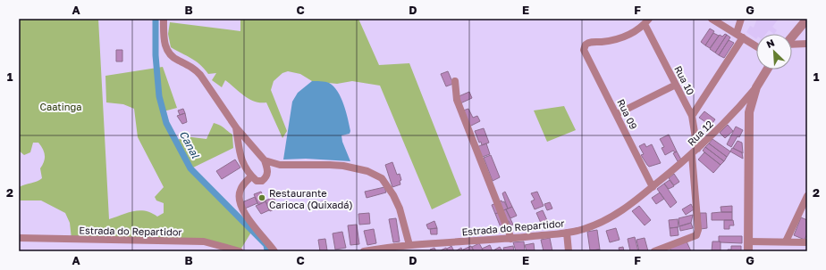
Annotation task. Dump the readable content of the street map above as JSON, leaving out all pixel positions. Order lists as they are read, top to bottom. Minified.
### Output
{"streets":{"street":["Rua 10","Rua 09","Rua 12","Estrada do Repartidor"]},"crossings":[["Rua 10","Rua 09"],["Rua 10","Rua 12"],["Rua 09","Rua 12"],["Rua 09","Estrada do Repartidor"],["Rua 12","Estrada do Repartidor"]],"water":["Canal"],"parks":["Caatinga"],"places":["Restaurante Carioca (Quixadá)"],"north":"top left","grid":{"columns":["A","B","C","D","E","F","G"],"rows":["1","2"]}}
